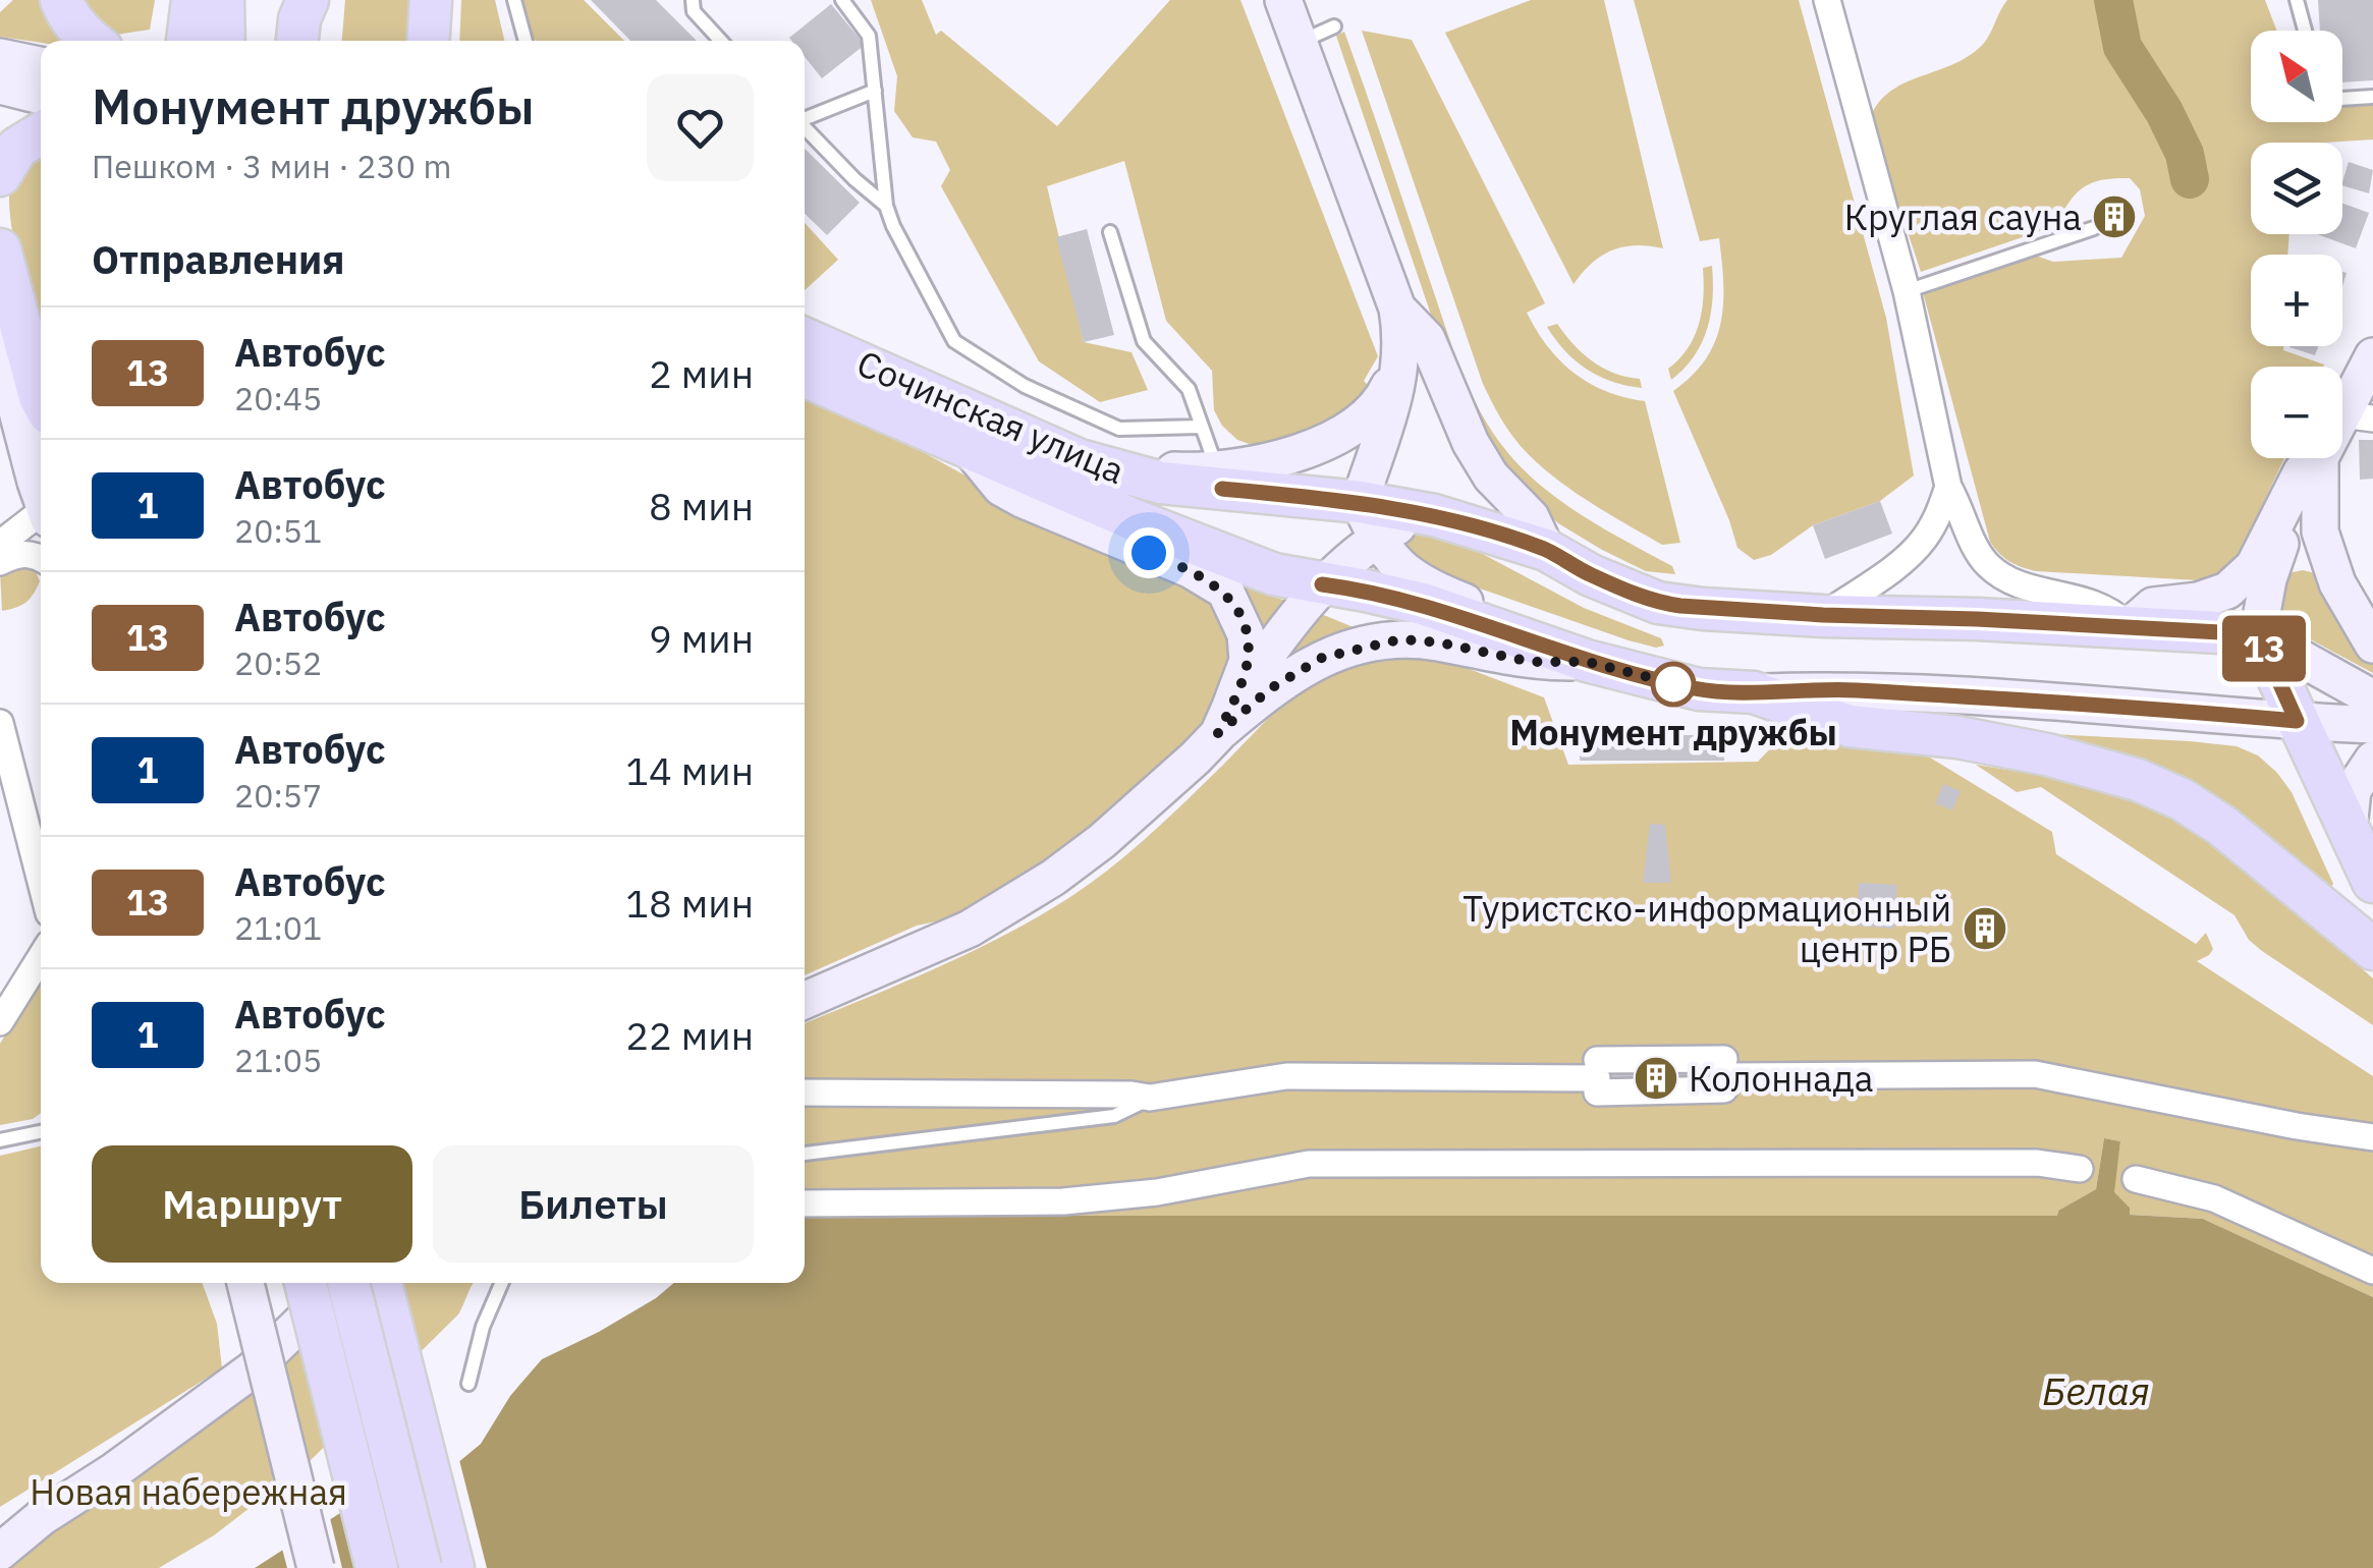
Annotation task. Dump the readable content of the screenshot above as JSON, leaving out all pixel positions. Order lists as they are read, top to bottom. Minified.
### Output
{"streets":{"main road":["Сочинская улица"]},"water":["Белая"],"parks":["Новая набережная"],"places":{"building":["Круглая сауна","Туристско-информационный центр РБ","Колоннада"],"other":["Монумент дружбы"]},"lines":["bus line 13"],"north":"top left","page":{"on_map":"13","map_buttons":["+","−"],"heading":[["Монумент дружбы","Пешком · 3 мин · 230 m"],"Отправления"],"list":[{"mark":"13","name":"Автобус","note":"20:45","value":"2 мин"},{"mark":"1","name":"Автобус","note":"20:51","value":"8 мин"},{"mark":"13","name":"Автобус","note":"20:52","value":"9 мин"},{"mark":"1","name":"Автобус","note":"20:57","value":"14 мин"},{"mark":"13","name":"Автобус","note":"21:01","value":"18 мин"},{"mark":"1","name":"Автобус","note":"21:05","value":"22 мин"}],"buttons":["Маршрут","Билеты"]}}
